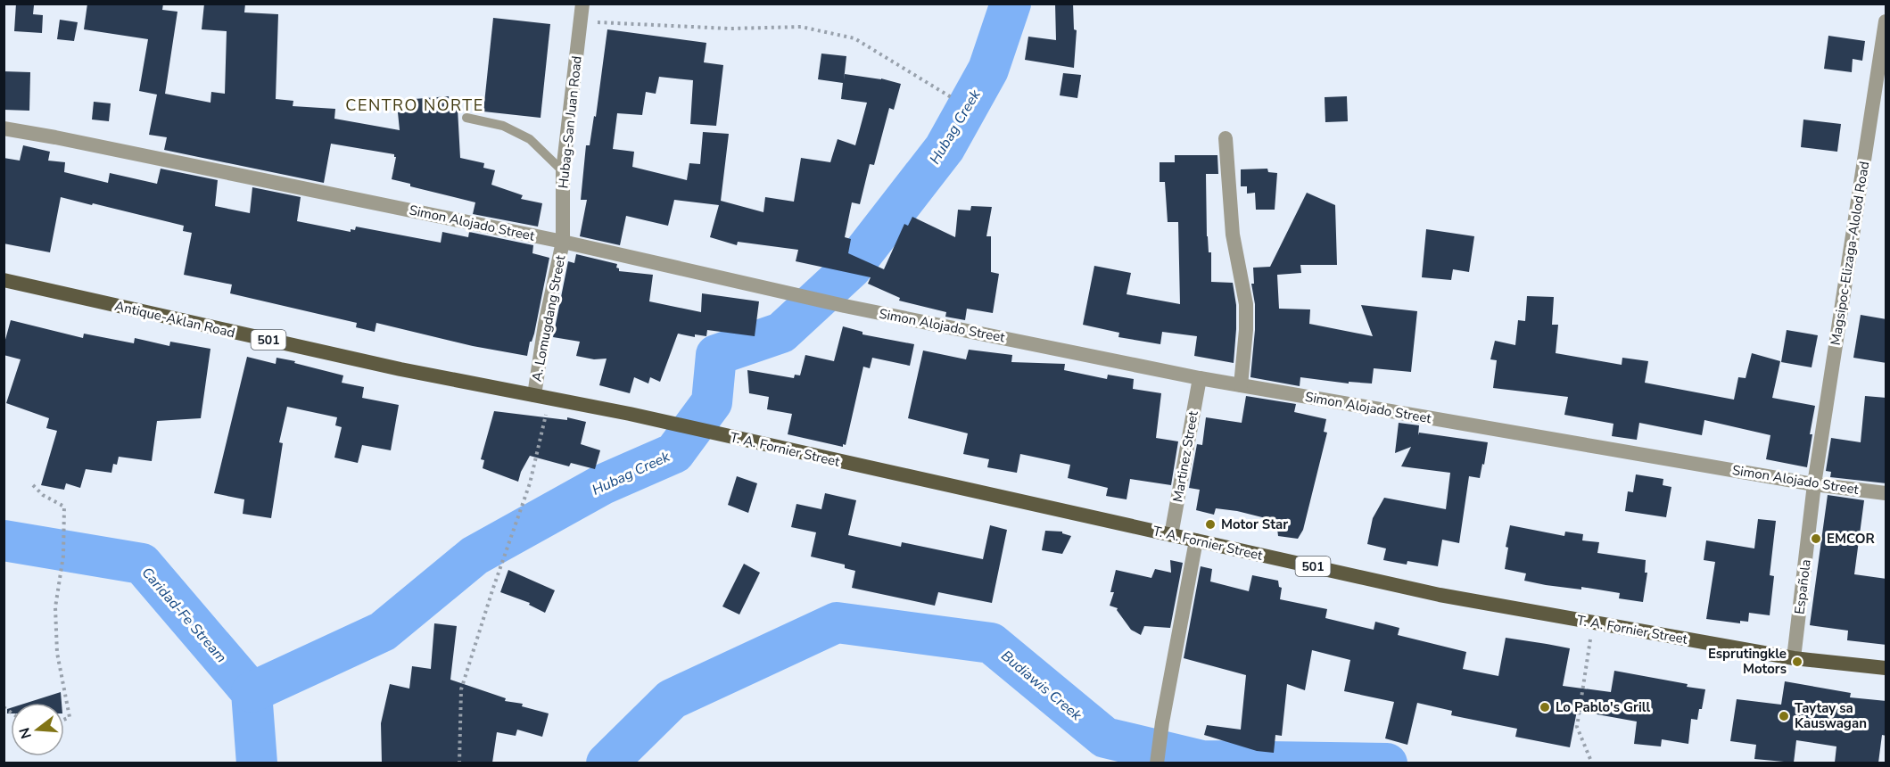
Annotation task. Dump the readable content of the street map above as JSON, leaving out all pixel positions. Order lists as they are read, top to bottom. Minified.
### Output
{"streets":{"main road":["Antique-Aklan Road","501","T. A. Fornier Street"],"street":["Hubag-San Juan Road","Simon Alojado Street","Magsipoc-Elizaga-Alolod Road","A. Lomugdang Street","Martinez Street","Española"]},"crossings":[["Hubag-San Juan Road","Simon Alojado Street"],["Hubag-San Juan Road","A. Lomugdang Street"],["Simon Alojado Street","Magsipoc-Elizaga-Alolod Road"],["Simon Alojado Street","A. Lomugdang Street"],["Simon Alojado Street","Martinez Street"],["Simon Alojado Street","Española"],["Magsipoc-Elizaga-Alolod Road","Española"],["A. Lomugdang Street","Antique-Aklan Road"],["A. Lomugdang Street","T. A. Fornier Street"],["Antique-Aklan Road","T. A. Fornier Street"],["T. A. Fornier Street","Martinez Street"],["T. A. Fornier Street","Española"]],"districts":["CENTRO NORTE"],"water":["Hubag Creek","Caridad-Fe Stream","Budiawis Creek"],"places":["Motor Star","EMCOR","Esprutingkle Motors","Lo Pablo's Grill","Taytay sa Kauswagan"],"north":"left"}
